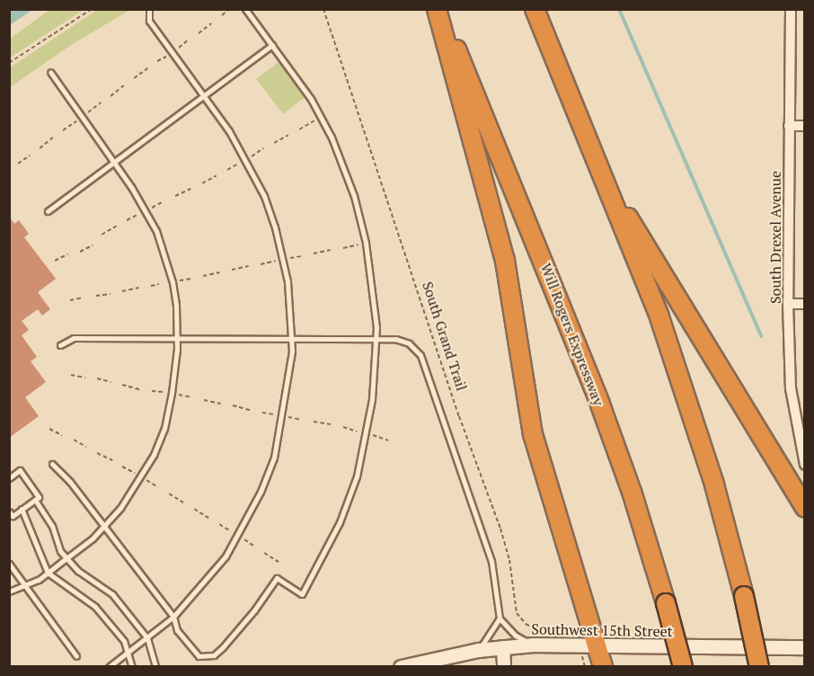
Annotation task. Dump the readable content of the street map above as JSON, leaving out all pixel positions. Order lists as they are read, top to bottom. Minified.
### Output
{"streets":{"highway":["Will Rogers Expressway"],"main road":["Southwest 15th Street"],"street":["South Drexel Avenue"],"path":["South Grand Trail"]}}
